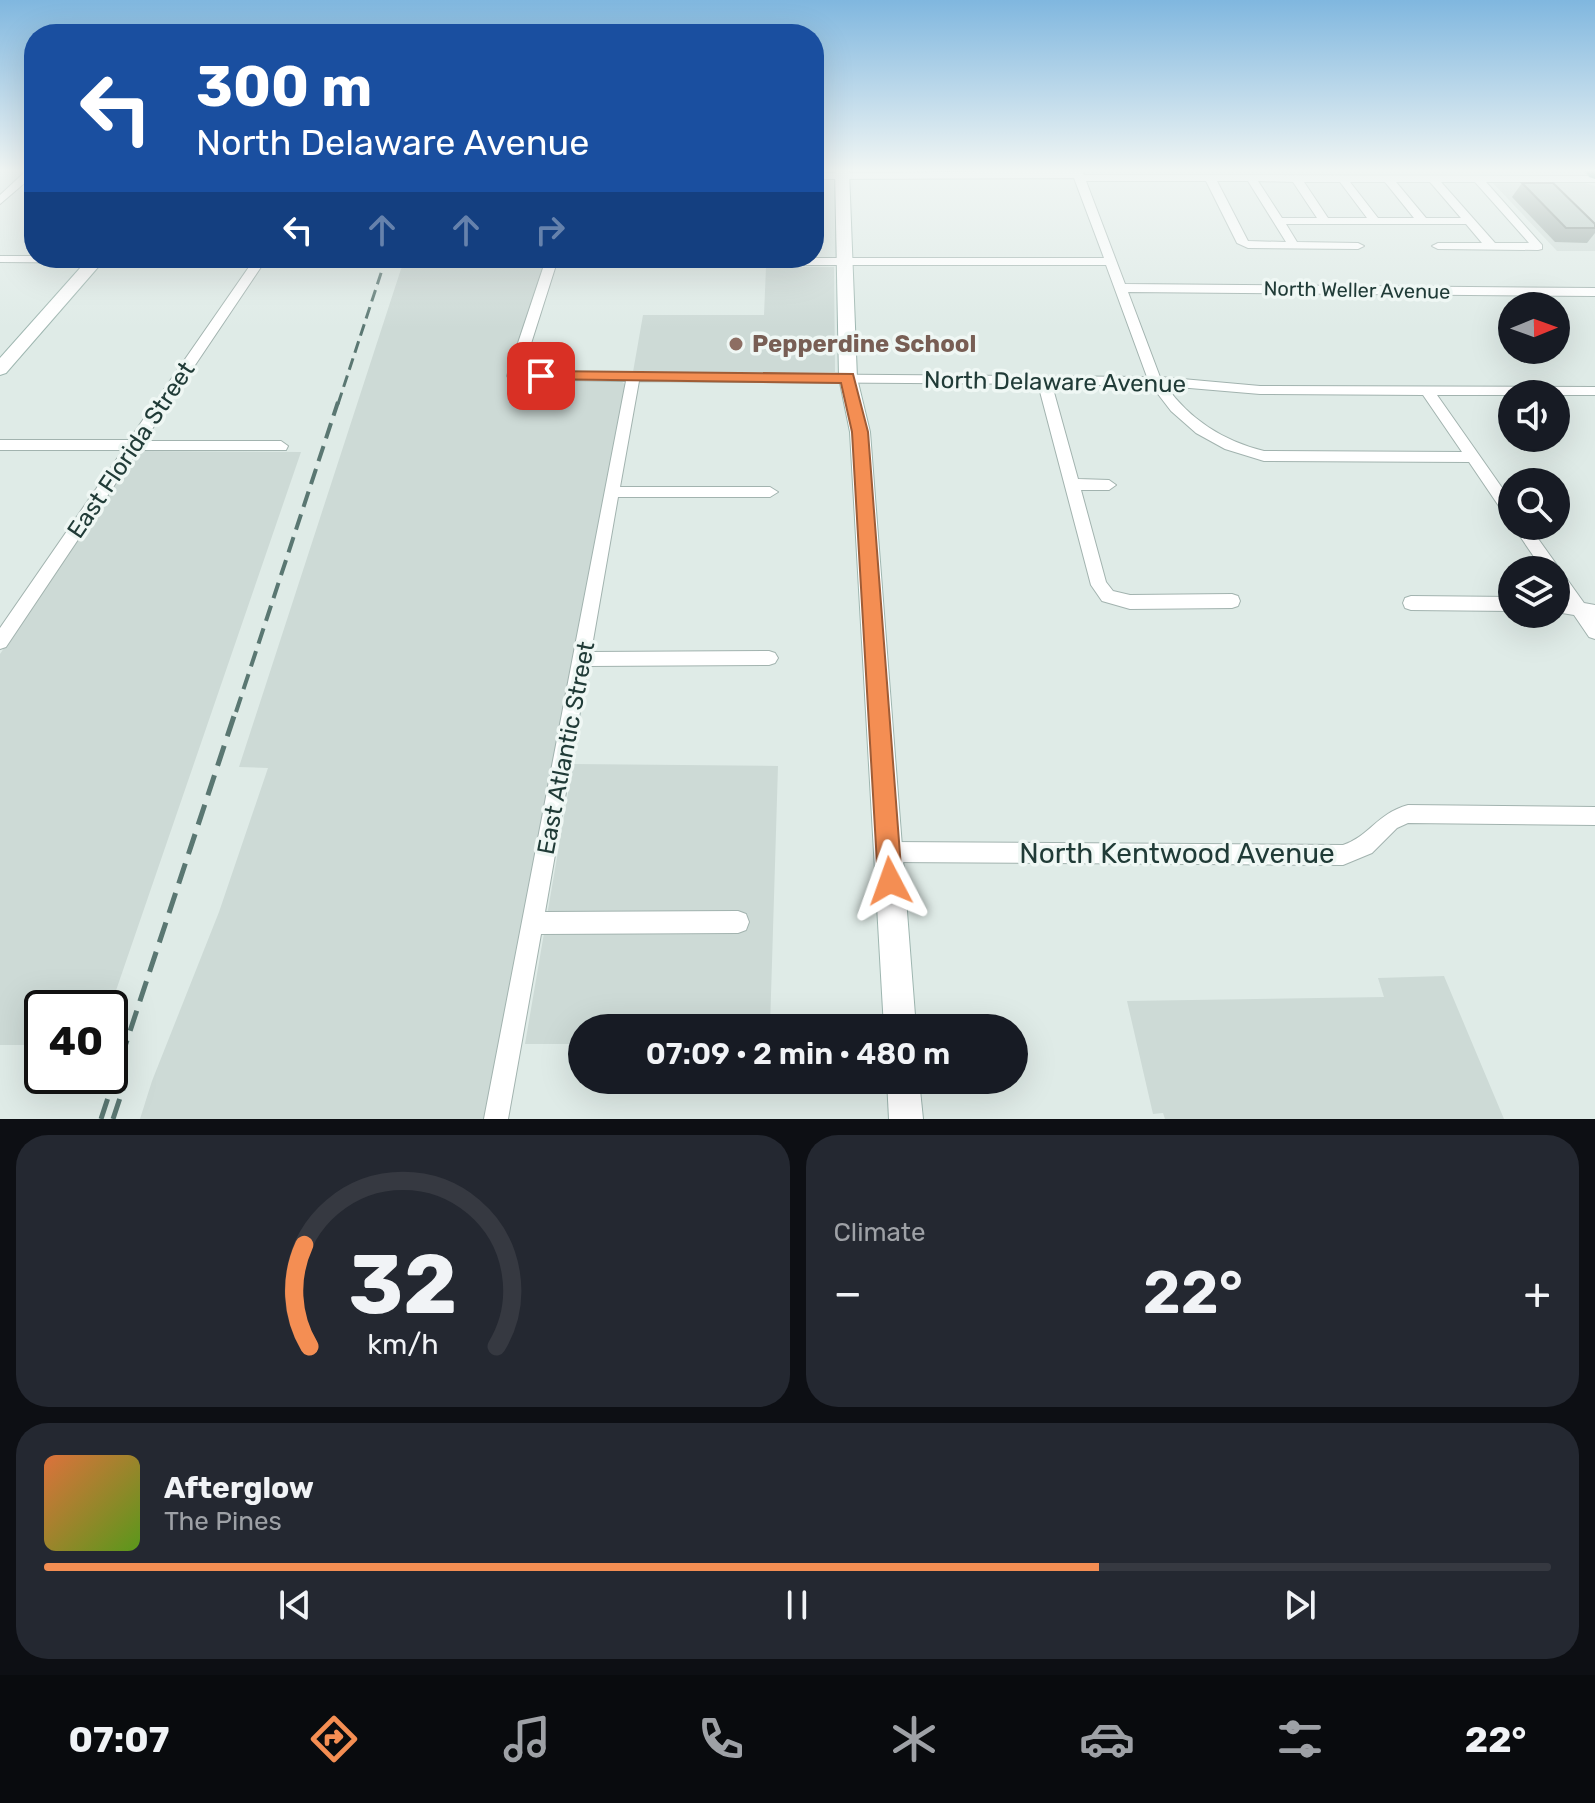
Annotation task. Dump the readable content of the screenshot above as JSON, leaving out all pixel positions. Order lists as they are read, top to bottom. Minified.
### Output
{"streets":{"street":["North Weller Avenue","North Delaware Avenue","East Florida Street","East Atlantic Street","North Kentwood Avenue"]},"crossings":[["North Delaware Avenue","East Atlantic Street"]],"places":["Pepperdine School"],"north":"right","page":{"turn":["300 m","North Delaware Avenue"],"limit":"40","trip":"07:09 · 2 min · 480 m","tile":"Climate","heat":["−","22°","+"],"song":["Afterglow","The Pines"],"tabs":["07:07","22°"],"gauge":["32","km/h"]}}
